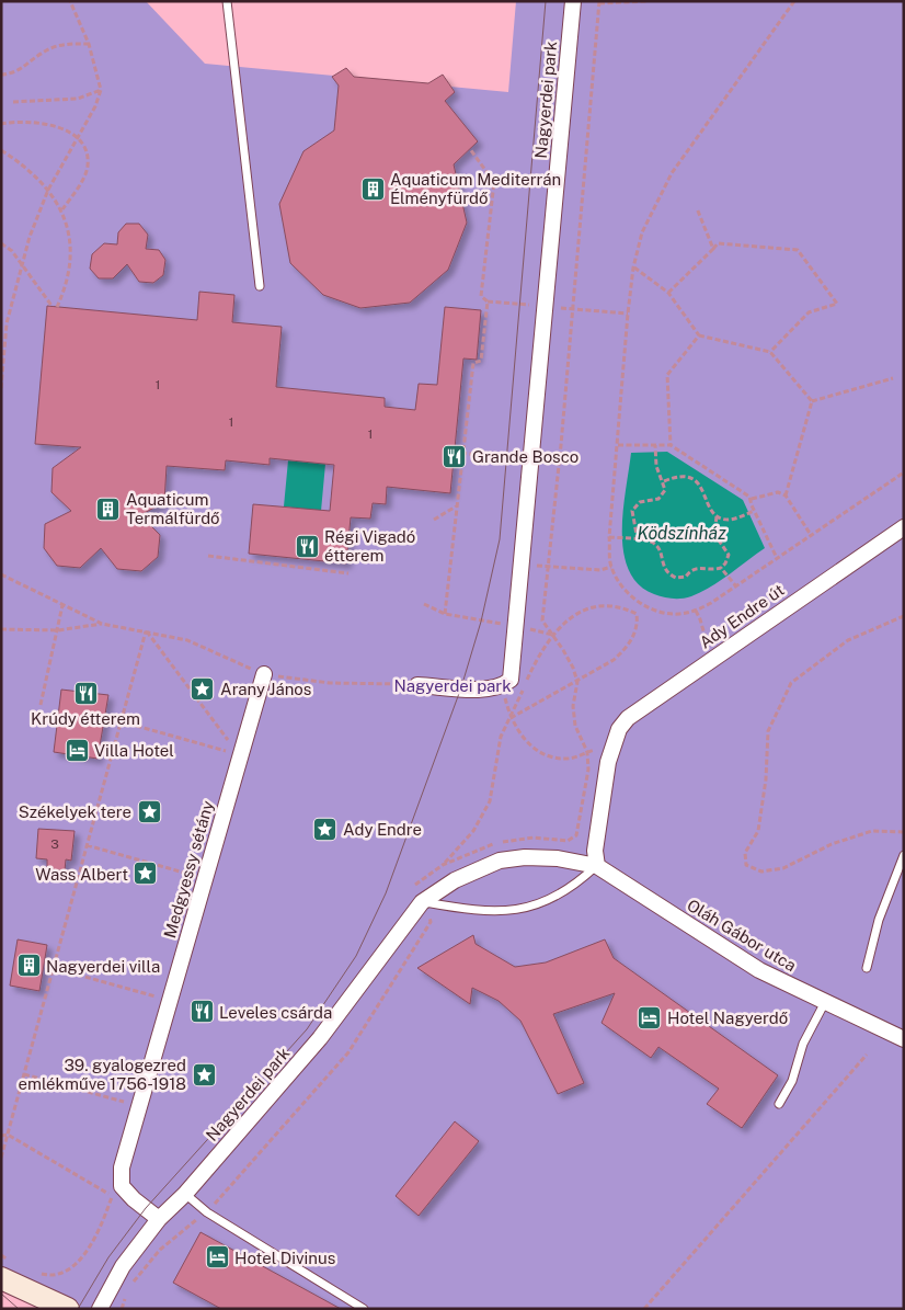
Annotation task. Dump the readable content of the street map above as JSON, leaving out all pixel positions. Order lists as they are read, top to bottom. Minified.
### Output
{"streets":{"street":["Nagyerdei park","Ady Endre út","Medgyessy sétány","Oláh Gábor utca"]},"crossings":[["Nagyerdei park","Ady Endre út"],["Nagyerdei park","Medgyessy sétány"],["Nagyerdei park","Oláh Gábor utca"],["Ady Endre út","Oláh Gábor utca"]],"water":["Ködszínház"],"parks":["Nagyerdei park"],"places":{"building":["Aquaticum Mediterrán Élményfürdő","Aquaticum Termálfürdő","Nagyerdei villa"],"restaurant":["Grande Bosco","Régi Vigadó étterem","Krúdy étterem","Leveles csárda"],"place":["Arany János","Székelyek tere","Ady Endre","Wass Albert","39. gyalogezred emlékműve 1756-1918"],"hotel":["Villa Hotel","Hotel Nagyerdő","Hotel Divinus"]},"house_numbers":["1","1","1","3"]}
